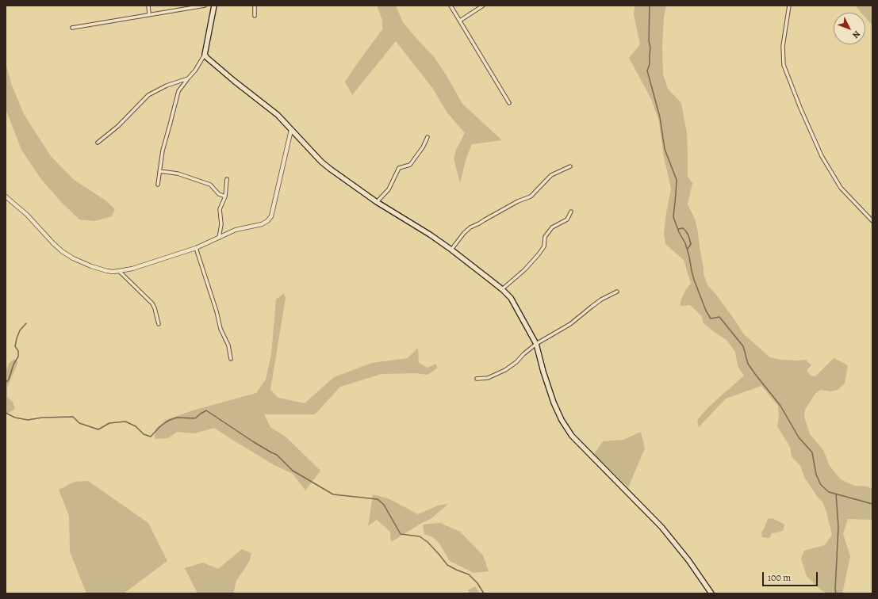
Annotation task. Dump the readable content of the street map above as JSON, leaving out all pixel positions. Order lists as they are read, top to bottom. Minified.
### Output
{"scale_bar":"100 m","north":"bottom right"}
